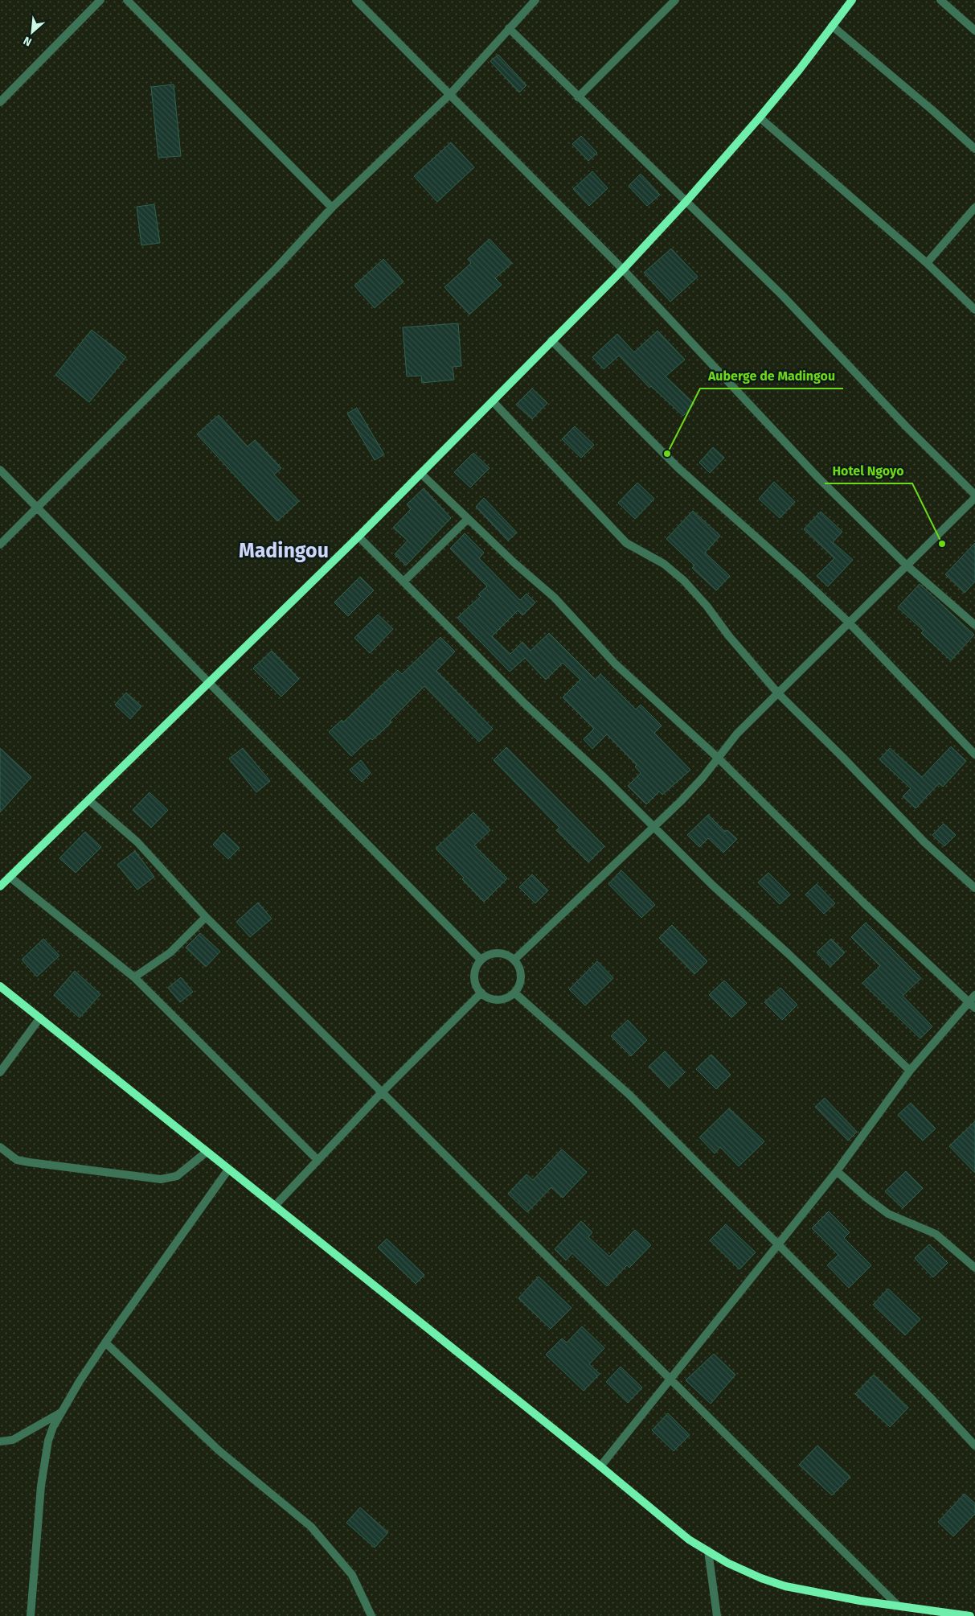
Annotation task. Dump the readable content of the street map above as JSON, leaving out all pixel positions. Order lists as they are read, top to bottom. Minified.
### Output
{"districts":["Madingou"],"places":["Auberge de Madingou","Hotel Ngoyo"],"north":"bottom left"}
